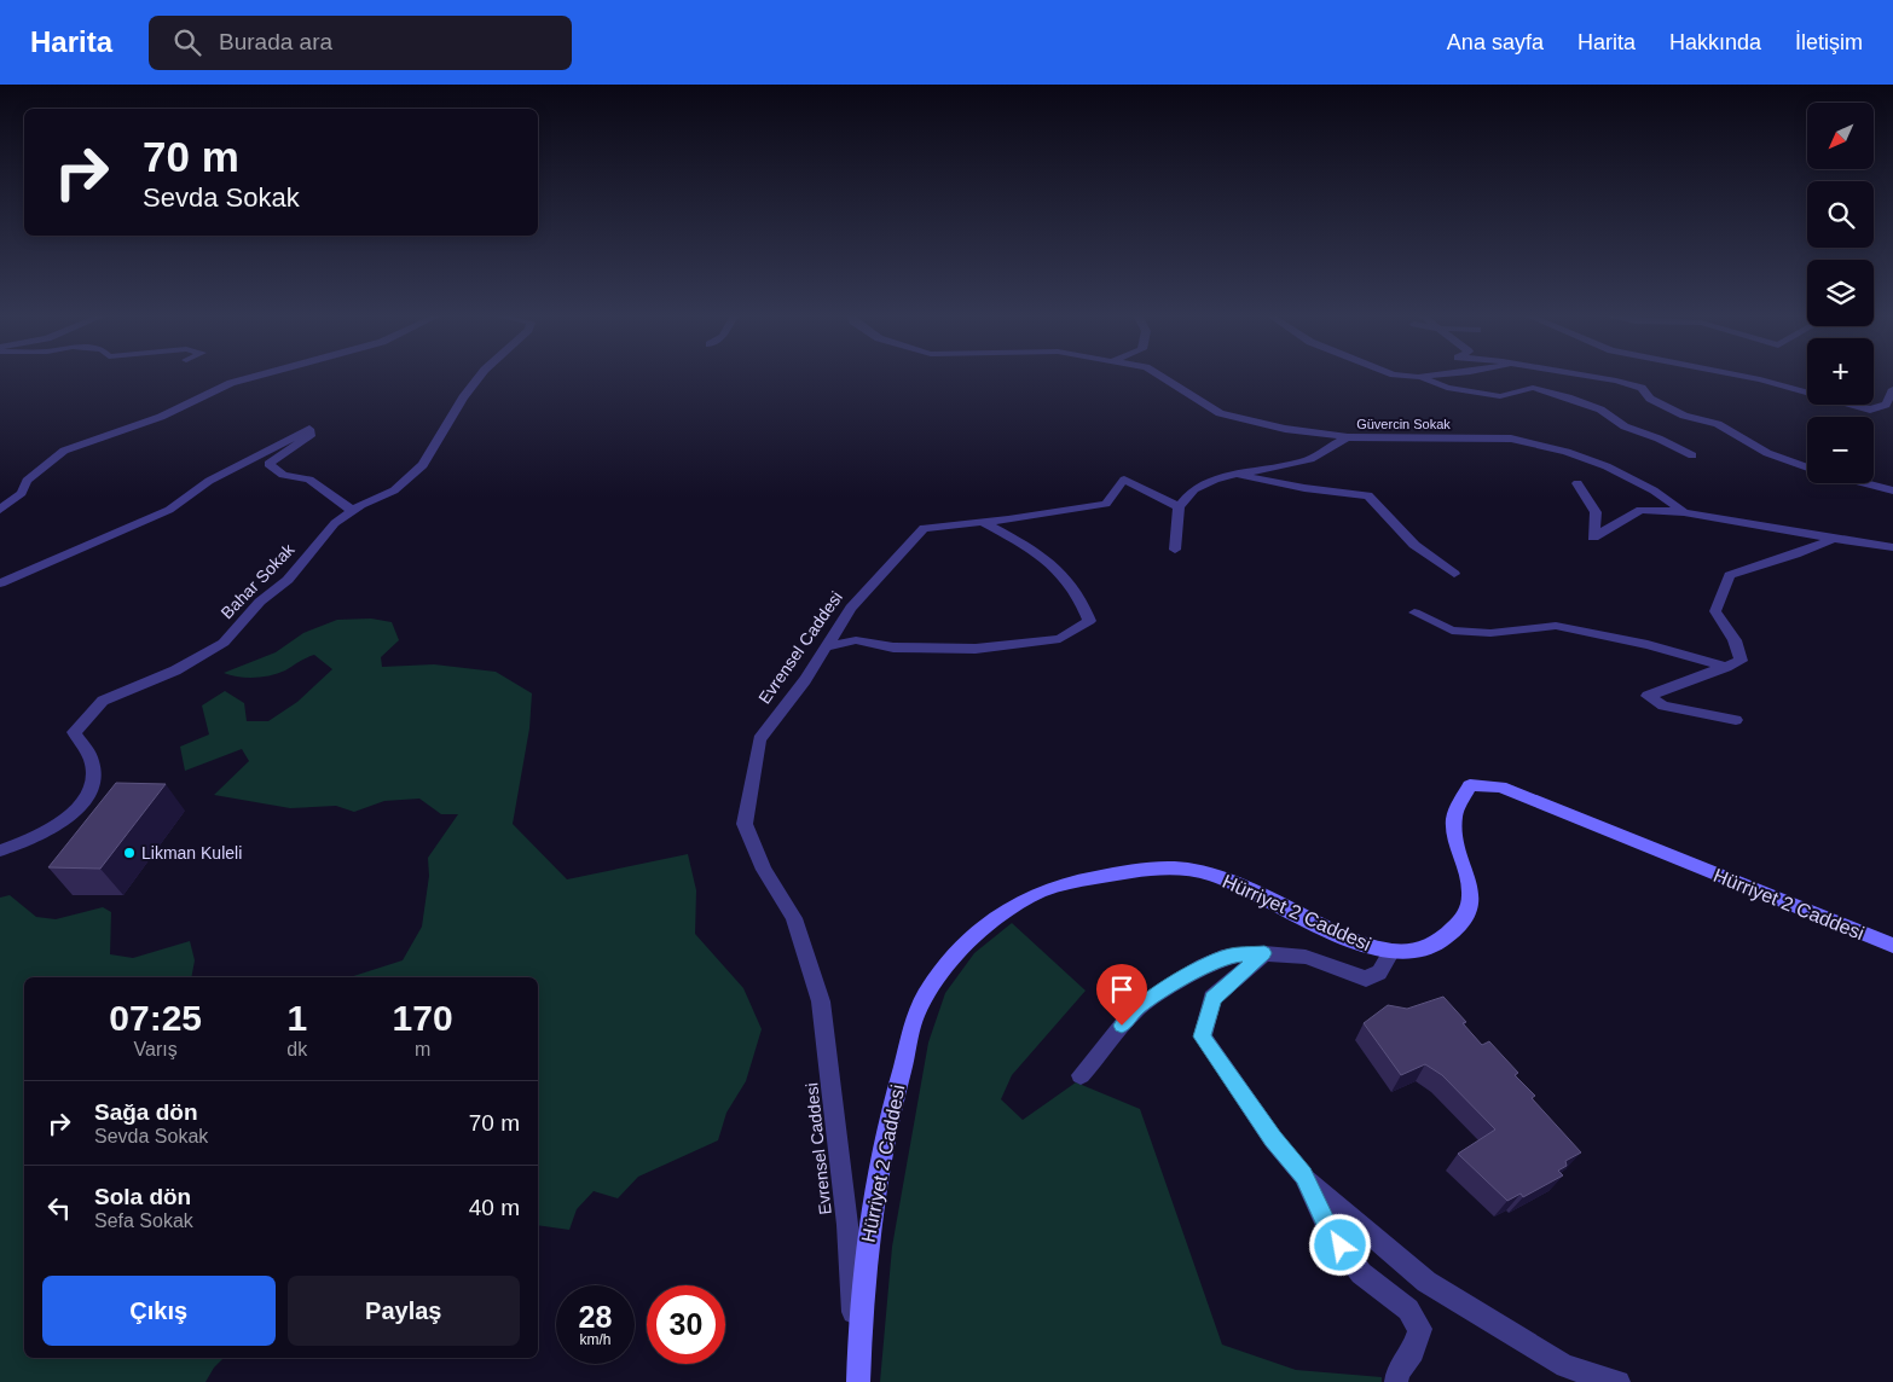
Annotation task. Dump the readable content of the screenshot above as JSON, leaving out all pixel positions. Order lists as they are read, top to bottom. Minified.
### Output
{"streets":{"street":["Güvercin Sokak","Bahar Sokak","Evrensel Caddesi","Hürriyet 2 Caddesi"]},"crossings":[["Evrensel Caddesi","Hürriyet 2 Caddesi"]],"places":["Likman Kuleli"],"north":"bottom left","page":{"header":"Harita","search":"Burada ara","nav":["Ana sayfa","Harita","Hakkında","İletişim"],"map_buttons":["+","−"],"turn":["70 m","Sevda Sokak"],"eta":["07:25","Varış","1","dk","170","m"],"list":[{"name":"Sağa dön","note":"Sevda Sokak","value":"70 m"},{"name":"Sola dön","note":"Sefa Sokak","value":"40 m"}],"buttons":["Çıkış","Paylaş"],"speed":"28 km/h","limit":"30"}}
